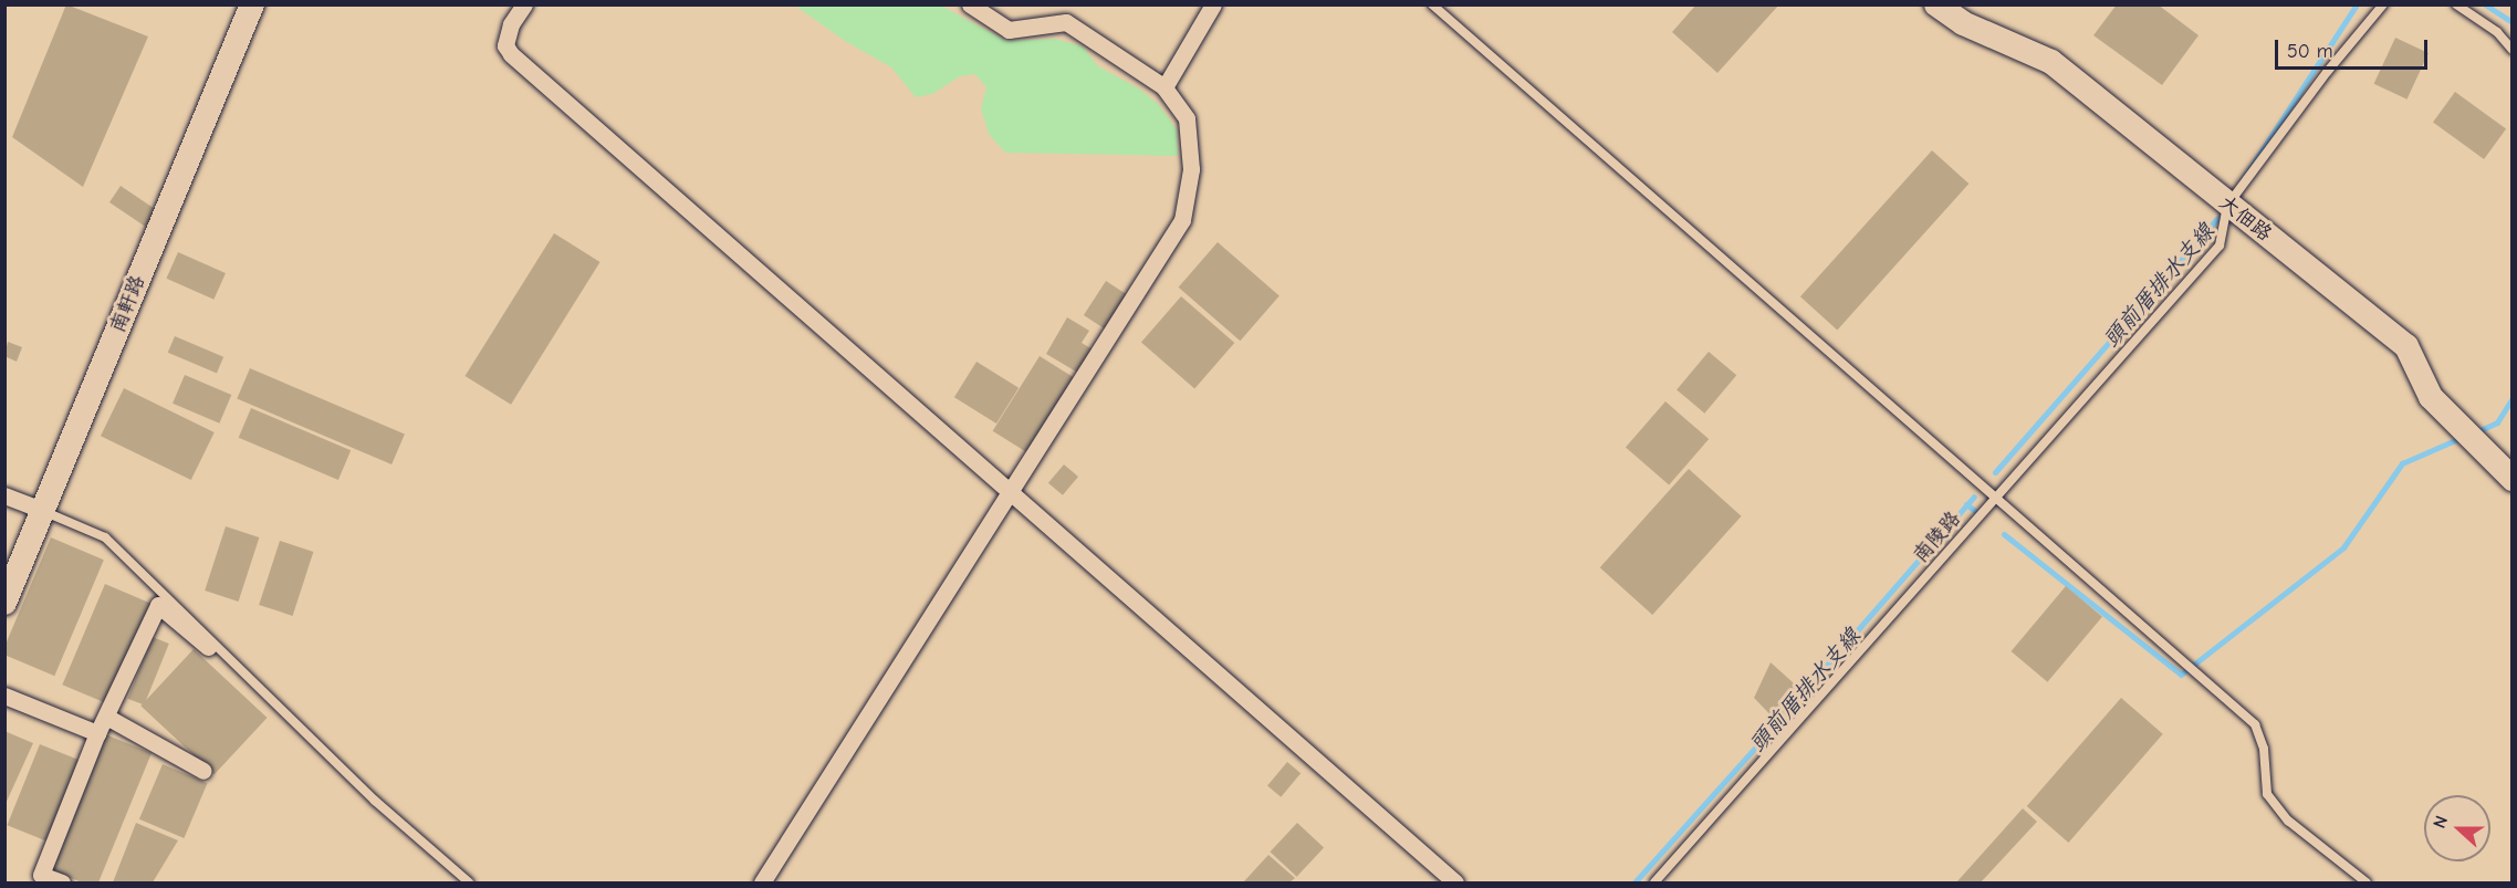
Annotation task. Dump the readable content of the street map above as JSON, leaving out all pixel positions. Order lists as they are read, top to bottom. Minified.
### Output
{"streets":{"street":["大佃路","南軒路"],"lane":["南陵路"]},"crossings":[["大佃路","南陵路"]],"water":["頭前厝排水支線"],"scale_bar":"50 m","north":"left"}
